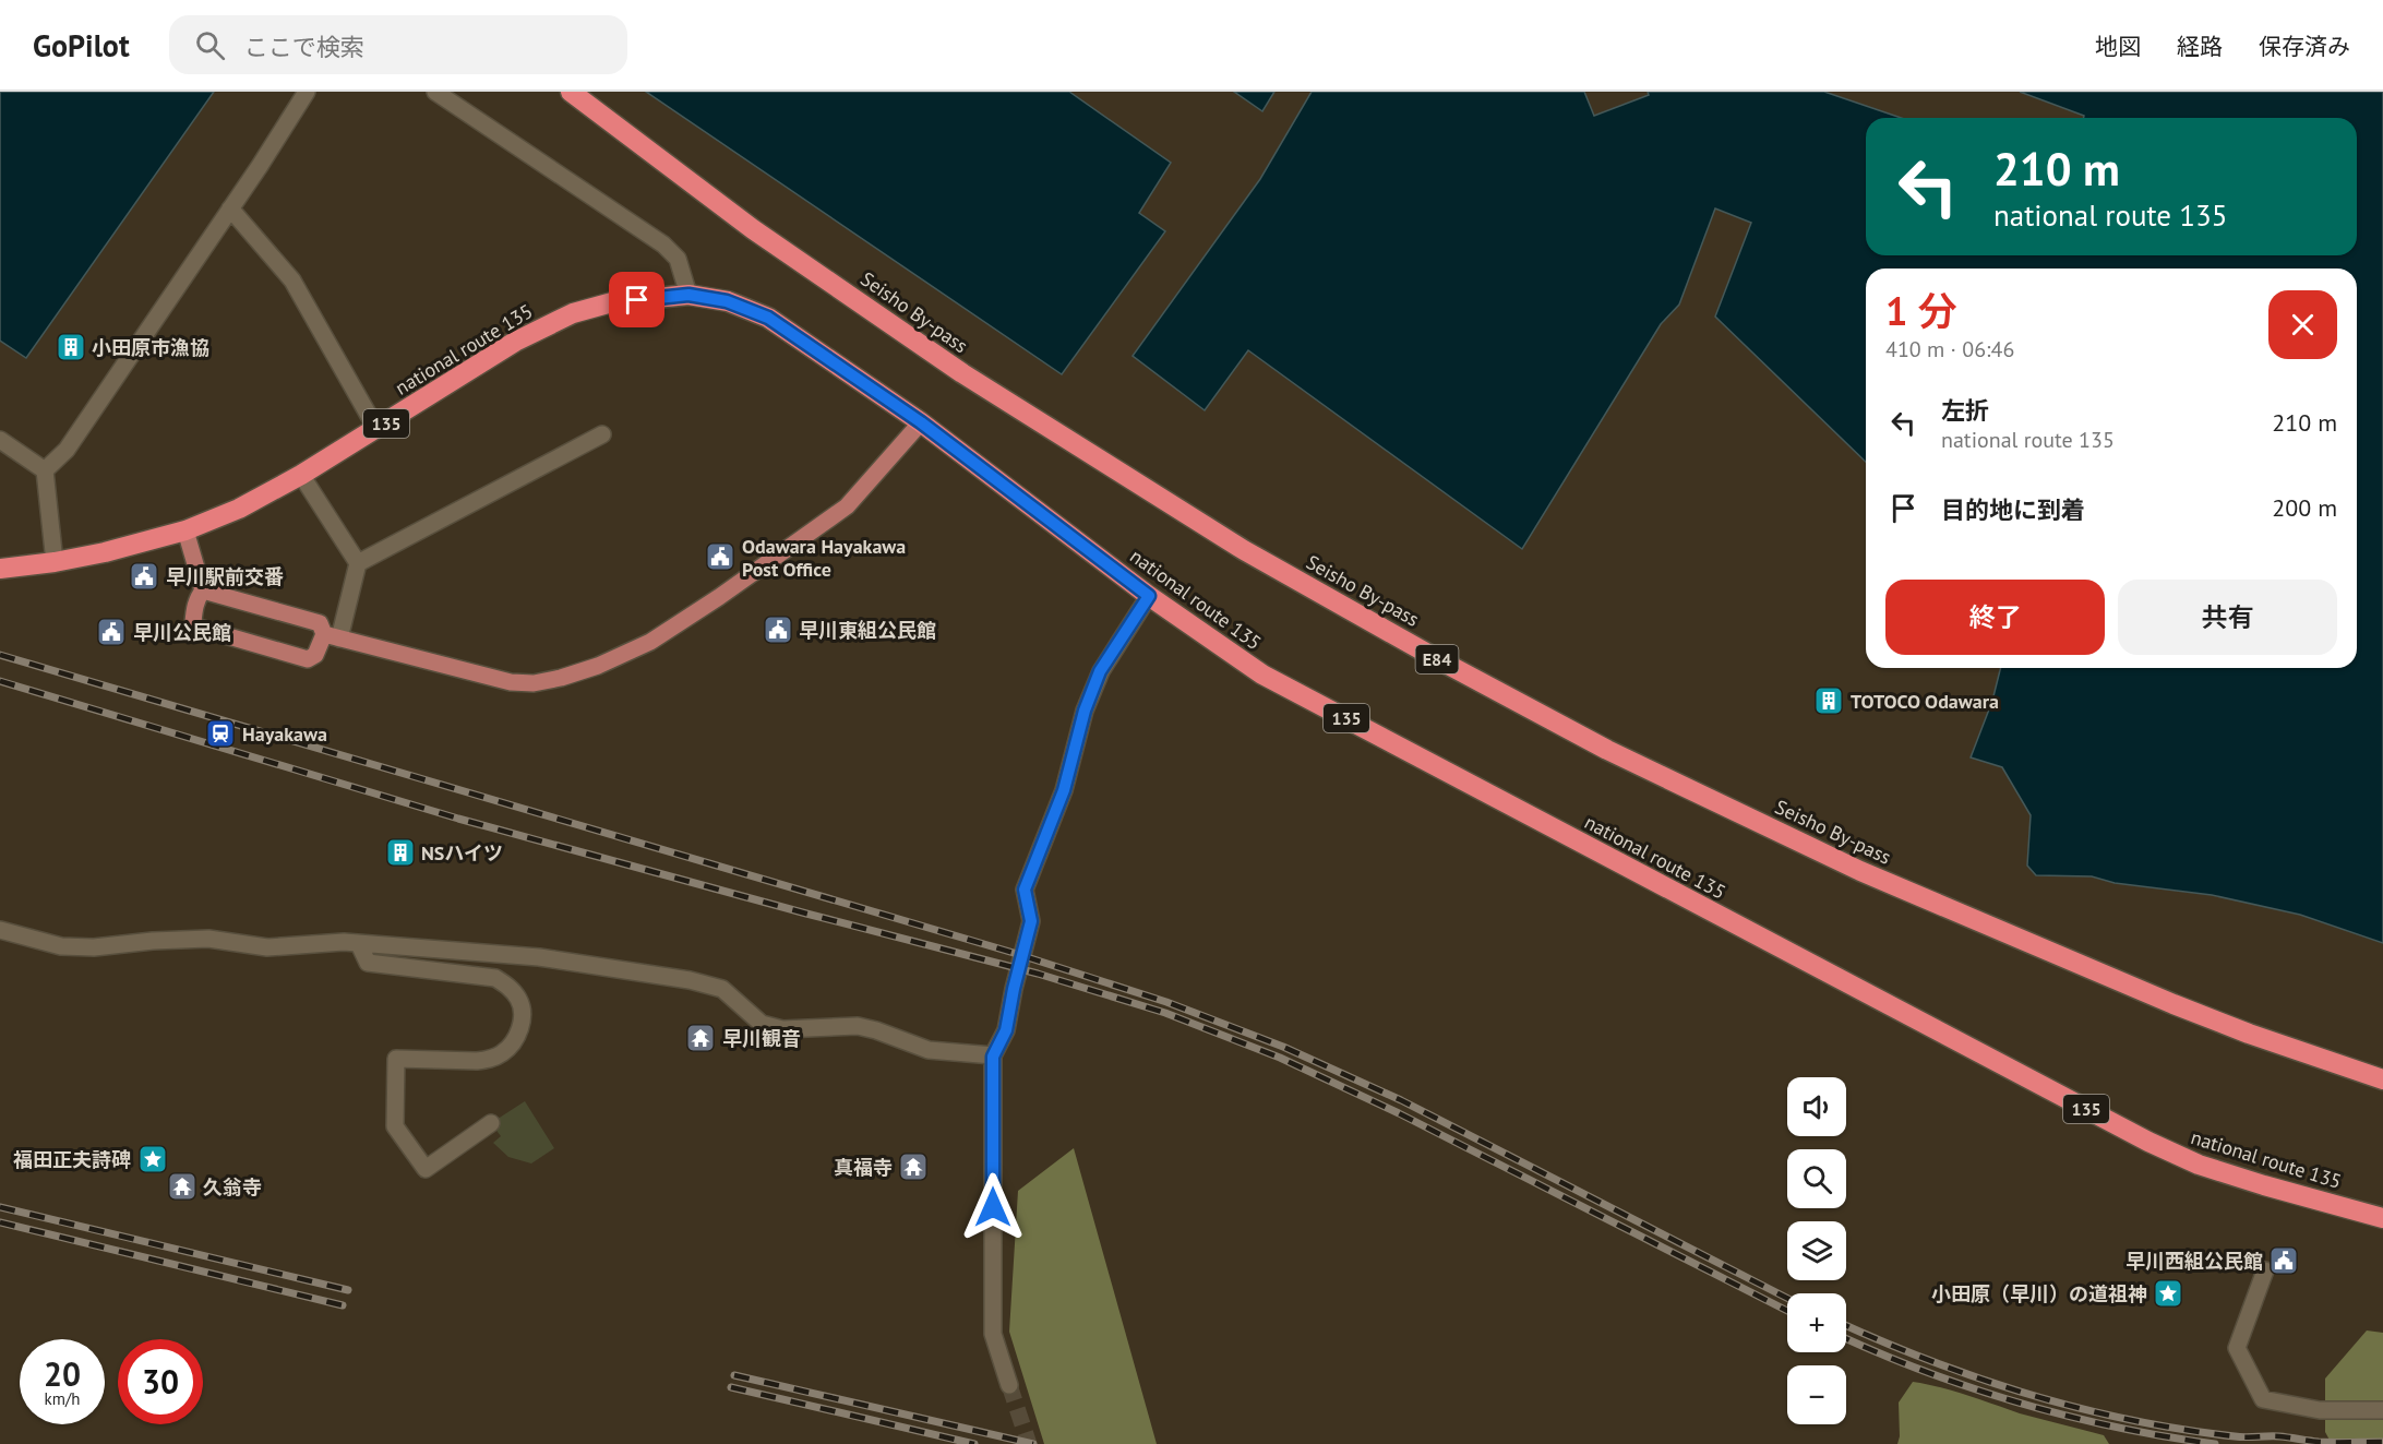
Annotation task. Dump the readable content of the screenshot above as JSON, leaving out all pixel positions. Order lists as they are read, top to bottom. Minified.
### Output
{"streets":{"highway":["Seisho By-pass","national route 135","135","E84"]},"places":{"building":["小田原市漁協","TOTOCO Odawara","NSハイツ"],"public building":["Odawara Hayakawa Post Office","早川駅前交番","早川東組公民館","早川公民館","早川西組公民館"],"station":["Hayakawa"],"temple":["早川観音","真福寺","久翁寺"],"place":["福田正夫詩碑","小田原（早川）の道祖神"]},"page":{"header":"GoPilot","search":"ここで検索","nav":["地図","経路","保存済み"],"turn":["210 m","national route 135"],"heading":["1 分","410 m · 06:46"],"list":[{"name":"左折","note":"national route 135","value":"210 m"},{"name":"目的地に到着","value":"200 m"}],"buttons":["終了","共有"],"map_buttons":["+","−"],"speed":"20 km/h","limit":"30"}}
